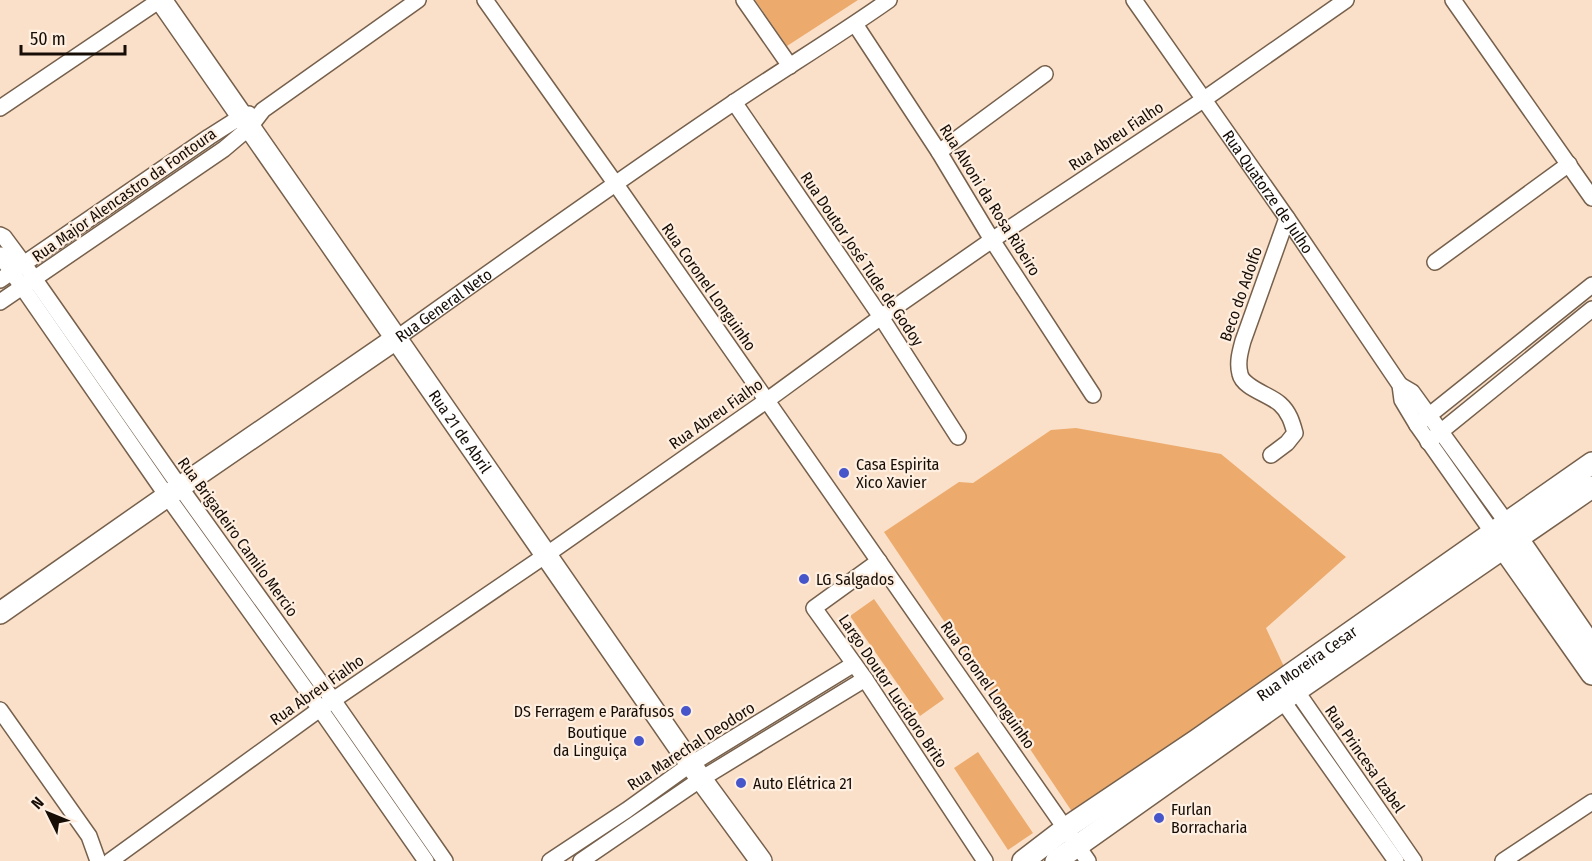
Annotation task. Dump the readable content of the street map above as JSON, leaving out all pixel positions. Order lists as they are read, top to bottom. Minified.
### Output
{"streets":{"street":["Rua Abreu Fialho","Rua Quatorze de Julho","Rua Major Alencastro da Fontoura","Rua Alvoni da Rosa Ribeiro","Rua Doutor José Tude de Godoy","Rua Coronel Longuinho","Beco do Adolfo","Rua General Neto","Rua 21 de Abril","Rua Brigadeiro Camilo Mercio","Rua Moreira Cesar","Largo Doutor Lucidoro Brito","Rua Marechal Deodoro","Rua Princesa Izabel"]},"crossings":[["Rua Abreu Fialho","Rua Quatorze de Julho"],["Rua Abreu Fialho","Rua Alvoni da Rosa Ribeiro"],["Rua Abreu Fialho","Rua Doutor José Tude de Godoy"],["Rua Abreu Fialho","Rua Coronel Longuinho"],["Rua Abreu Fialho","Rua 21 de Abril"],["Rua Abreu Fialho","Rua Brigadeiro Camilo Mercio"],["Rua Quatorze de Julho","Beco do Adolfo"],["Rua Quatorze de Julho","Rua Moreira Cesar"],["Rua Major Alencastro da Fontoura","Rua 21 de Abril"],["Rua Major Alencastro da Fontoura","Rua Brigadeiro Camilo Mercio"],["Rua Alvoni da Rosa Ribeiro","Rua General Neto"],["Rua Doutor José Tude de Godoy","Rua General Neto"],["Rua Coronel Longuinho","Rua General Neto"],["Rua Coronel Longuinho","Rua Moreira Cesar"],["Rua Coronel Longuinho","Largo Doutor Lucidoro Brito"],["Rua General Neto","Rua 21 de Abril"],["Rua General Neto","Rua Brigadeiro Camilo Mercio"],["Rua 21 de Abril","Rua Marechal Deodoro"],["Rua Moreira Cesar","Rua Princesa Izabel"],["Largo Doutor Lucidoro Brito","Rua Marechal Deodoro"]],"places":["Casa Espirita Xico Xavier","LG Salgados","DS Ferragem e Parafusos","Boutique da Linguiça","Auto Elétrica 21","Furlan Borracharia"],"scale_bar":"50 m","north":"top left"}
